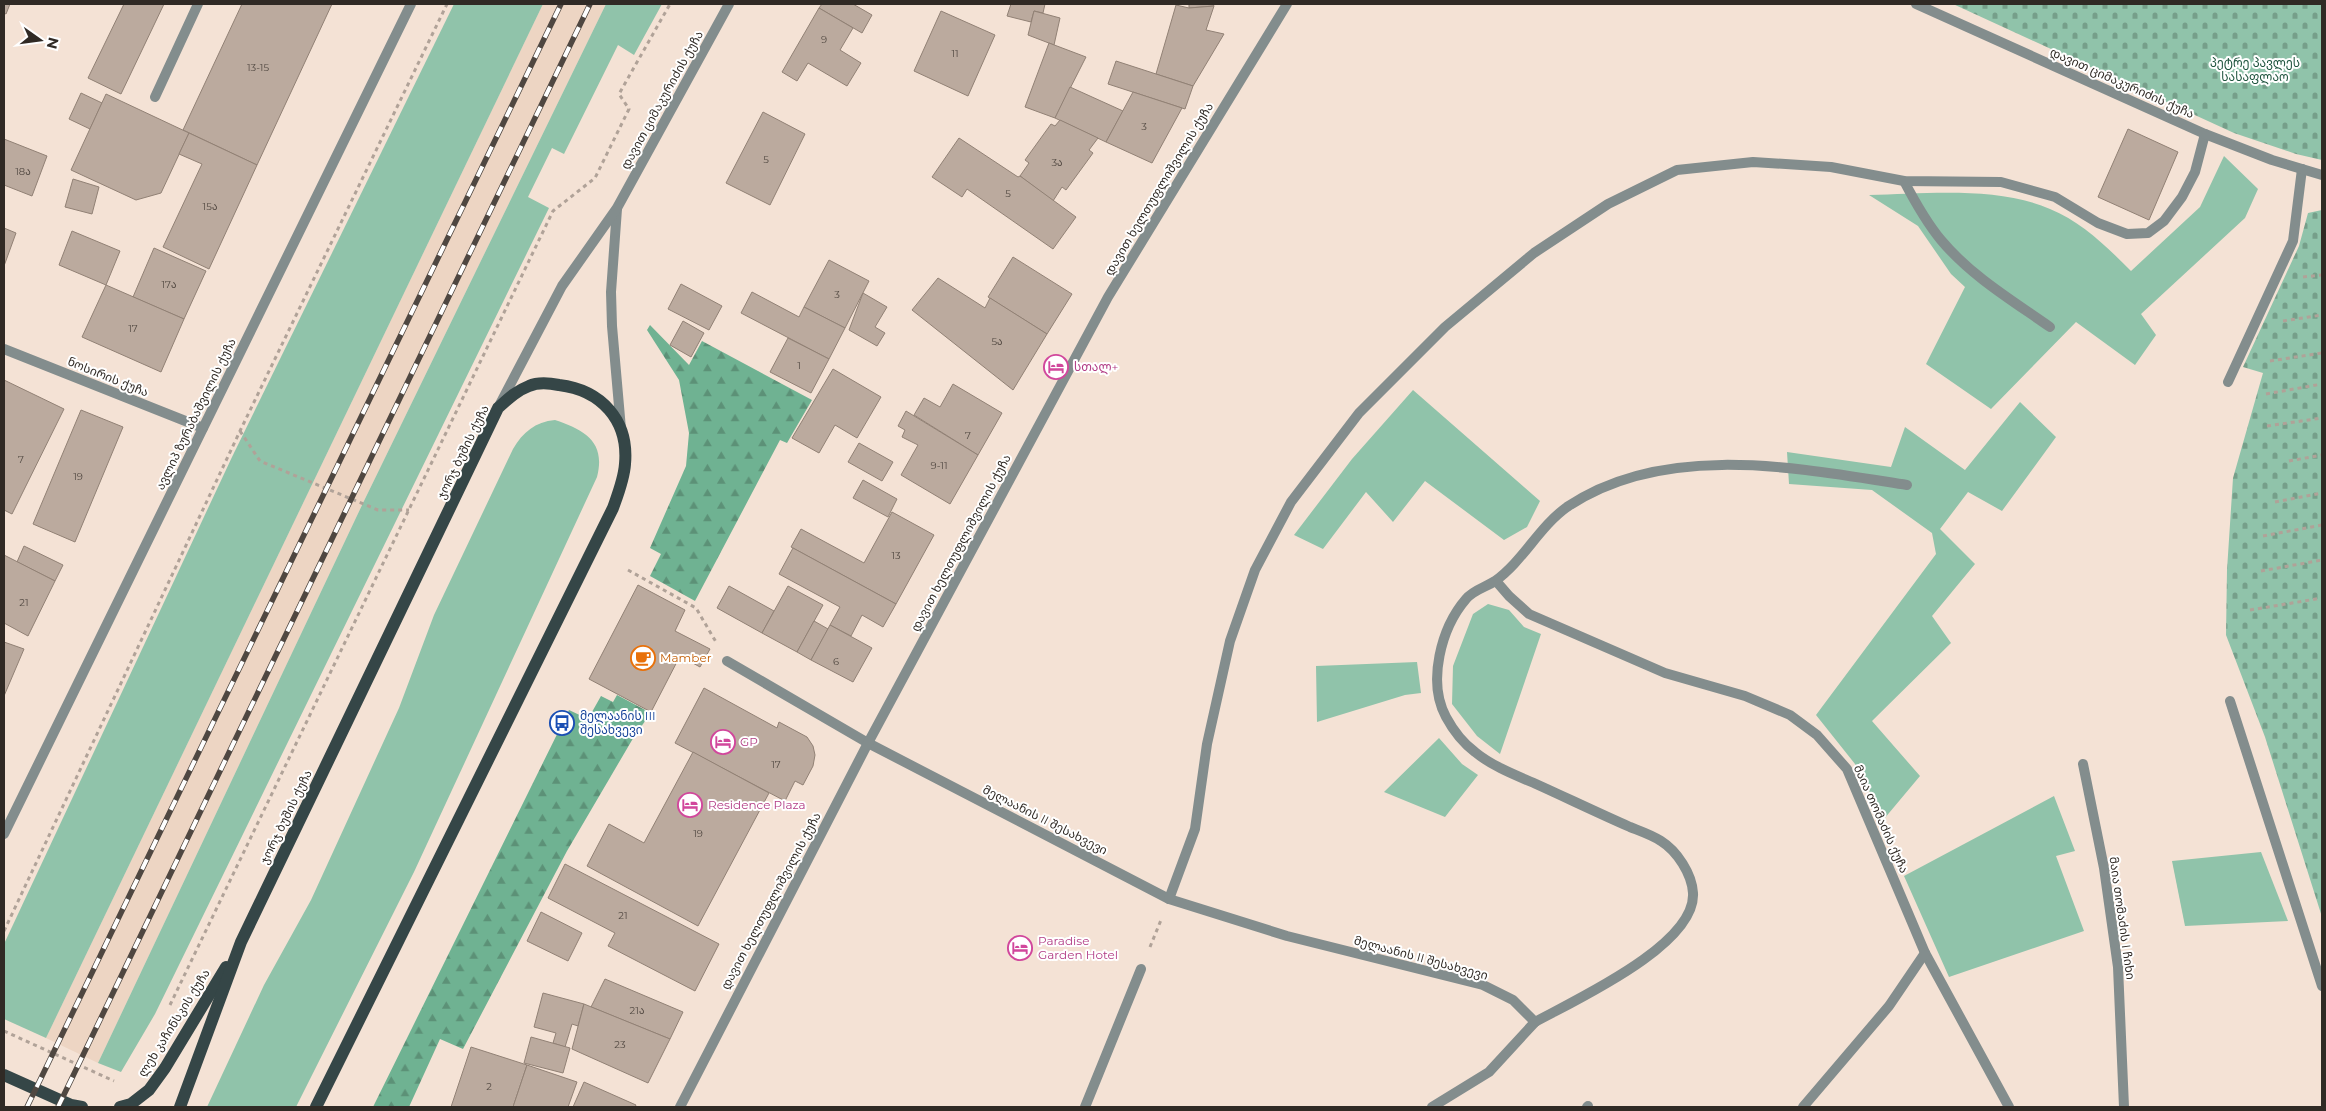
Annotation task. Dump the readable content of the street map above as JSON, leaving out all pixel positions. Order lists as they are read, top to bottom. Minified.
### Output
{"streets":{"main road":["ჯორჯ ბუშის ქუჩა","ლეხ კაჩინსკის ქუჩა"],"street":["დავით ციმაკურიძის ქუჩა","დავით ხელთუფლიშვილის ქუჩა","ნოსირის ქუჩა","ავლიპ ზურაბაშვილის ქუჩა","მაია თომაძის ქუჩა","მელაანის II შესახვევი","მაია თომაძის I ჩიხი"]},"crossings":[["დავით ციმაკურიძის ქუჩა","ჯორჯ ბუშის ქუჩა"],["დავით ხელთუფლიშვილის ქუჩა","მელაანის II შესახვევი"],["ნოსირის ქუჩა","ავლიპ ზურაბაშვილის ქუჩა"],["ჯორჯ ბუშის ქუჩა","ლეხ კაჩინსკის ქუჩა"]],"parks":["პეტრე პავლეს სასაფლაო"],"places":{"hotel":["სთალ+","GP","Residence Plaza","Paradise Garden Hotel"],"cafe":["Mamber"],"bus stop":["მელაანის III შესახვევი"]},"house_numbers":["9","11","13-15","3","5","3ა","18ა","5","15ა","17ა","3","17","5ა","1","7","7","9-11","19","13","21","6","17","19","21","21ა","23","2"],"north":"right"}
